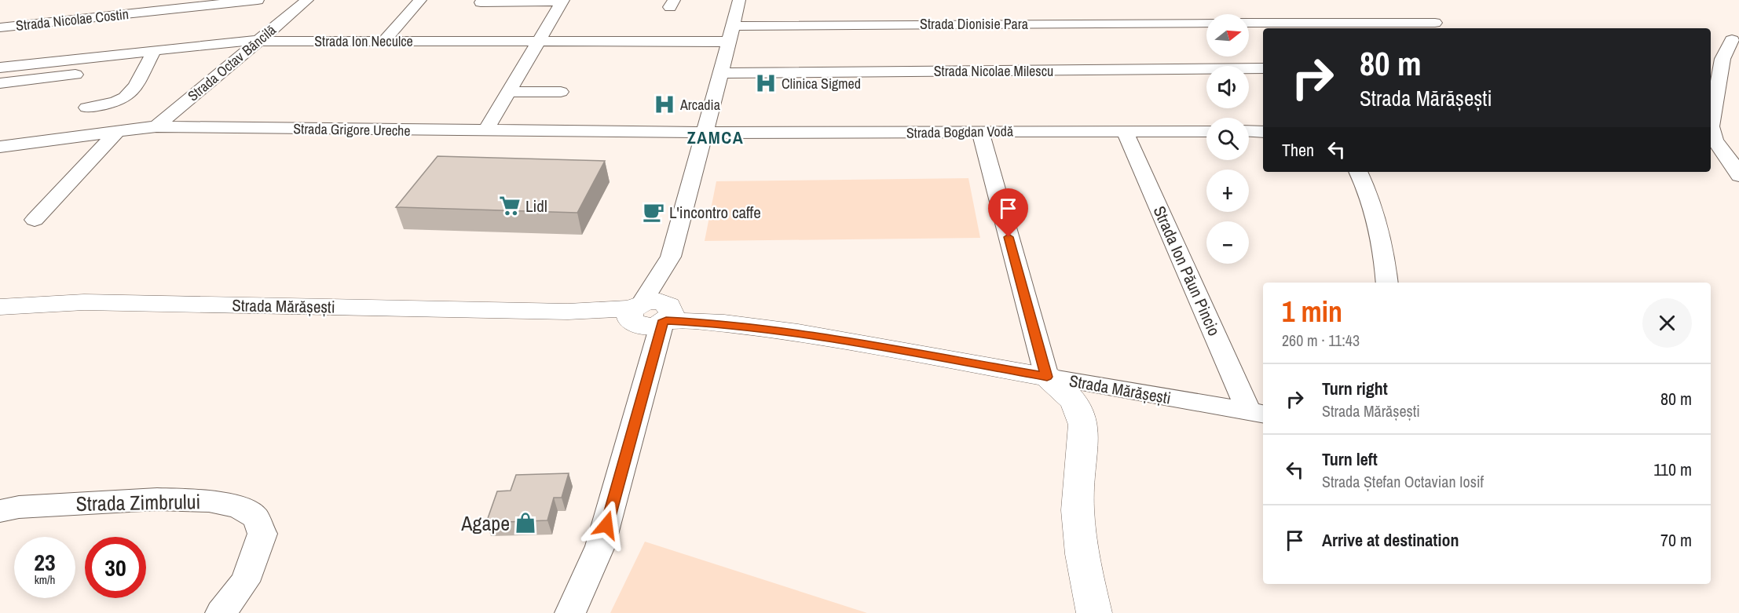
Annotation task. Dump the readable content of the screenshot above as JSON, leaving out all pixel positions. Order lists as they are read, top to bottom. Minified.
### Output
{"streets":{"street":["Strada Nicolae Costin","Strada Dionisie Para","Strada Ion Neculce","Strada Octav Băncilă","Strada Nicolae Milescu","Strada Grigore Ureche","Strada Bogdan Vodă","Strada Ion Păun Pincio","Strada Mărășești","Strada Zimbrului"]},"crossings":[["Strada Dionisie Para","Strada Ion Neculce"],["Strada Ion Neculce","Strada Octav Băncilă"],["Strada Octav Băncilă","Strada Grigore Ureche"],["Strada Grigore Ureche","Strada Bogdan Vodă"],["Strada Bogdan Vodă","Strada Ion Păun Pincio"],["Strada Ion Păun Pincio","Strada Mărășești"]],"districts":["ZAMCA"],"places":{"hospital":["Clinica Sigmed","Arcadia"],"supermarket":["Lidl"],"cafe":["L'incontro caffe"],"shop":["Agape"]},"north":"right","page":{"map_buttons":["+","−"],"turn":["80 m","Strada Mărășești"],"then":"Then","heading":["1 min","260 m · 11:43"],"list":[{"name":"Turn right","note":"Strada Mărășești","value":"80 m"},{"name":"Turn left","note":"Strada Ștefan Octavian Iosif","value":"110 m"},{"name":"Arrive at destination","value":"70 m"}],"speed":"23 km/h","limit":"30"}}
